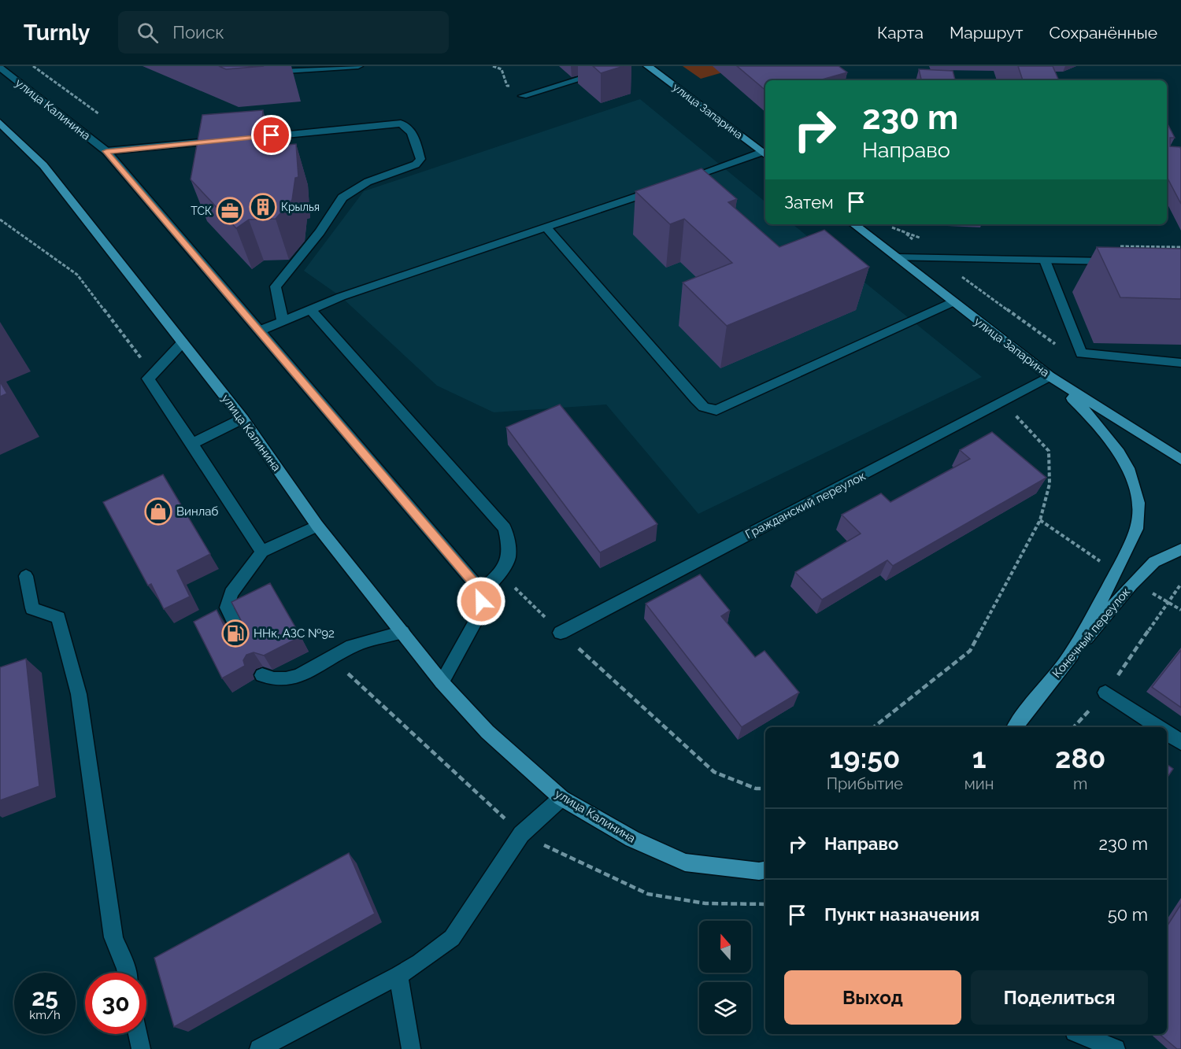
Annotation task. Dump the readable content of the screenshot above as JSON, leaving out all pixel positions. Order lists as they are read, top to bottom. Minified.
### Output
{"streets":{"main road":["улица Калинина","улица Запарина","Конечный переулок"],"street":["Гражданский переулок"]},"crossings":[["улица Запарина","Гражданский переулок"]],"places":{"building":["Крылья"],"office":["ТСК"],"shop":["Винлаб"],"fuel station":["ННк, АЗС №92"]},"north":"top","page":{"header":"Turnly","search":"Поиск","nav":["Карта","Маршрут","Сохранённые"],"turn":["230 m","Направо"],"then":"Затем","eta":["19:50","Прибытие","1","мин","280","m"],"list":[{"name":"Направо","value":"230 m"},{"name":"Пункт назначения","value":"50 m"}],"buttons":["Выход","Поделиться"],"speed":"25 km/h","limit":"30"}}
